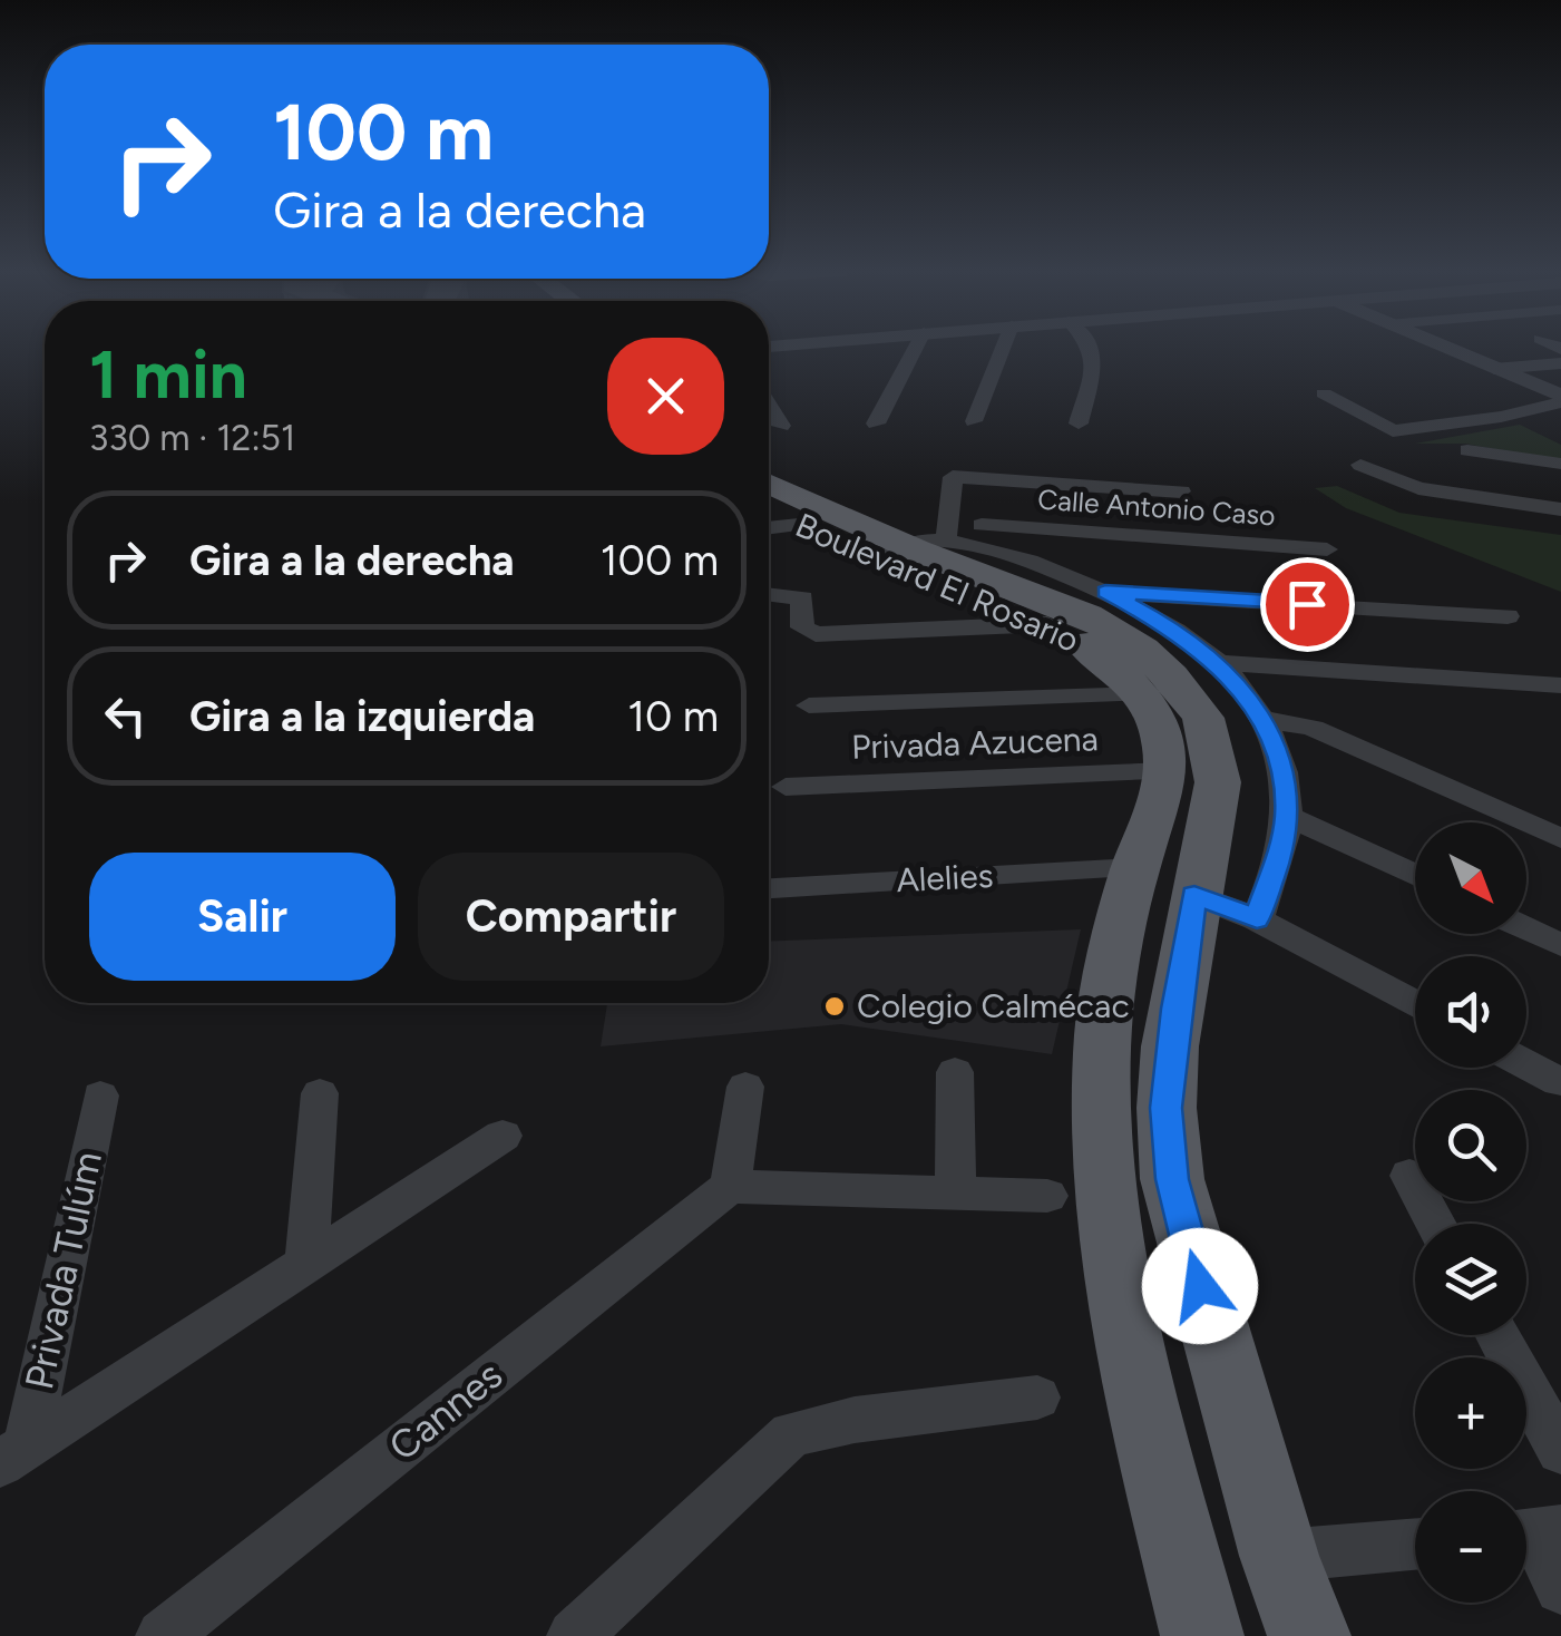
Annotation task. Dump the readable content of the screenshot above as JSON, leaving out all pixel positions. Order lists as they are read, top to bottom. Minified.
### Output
{"streets":{"main road":["Boulevard El Rosario"],"street":["Calle Antonio Caso","Privada Azucena","Alelies","Privada Tulúm","Cannes"]},"crossings":[["Boulevard El Rosario","Privada Azucena"]],"places":["Colegio Calmécac"],"north":"bottom right","page":{"turn":["100 m","Gira a la derecha"],"heading":["1 min","330 m · 12:51"],"list":[{"name":"Gira a la derecha","value":"100 m"},{"name":"Gira a la izquierda","value":"10 m"}],"map_buttons":["+","−"],"buttons":["Salir","Compartir"]}}
